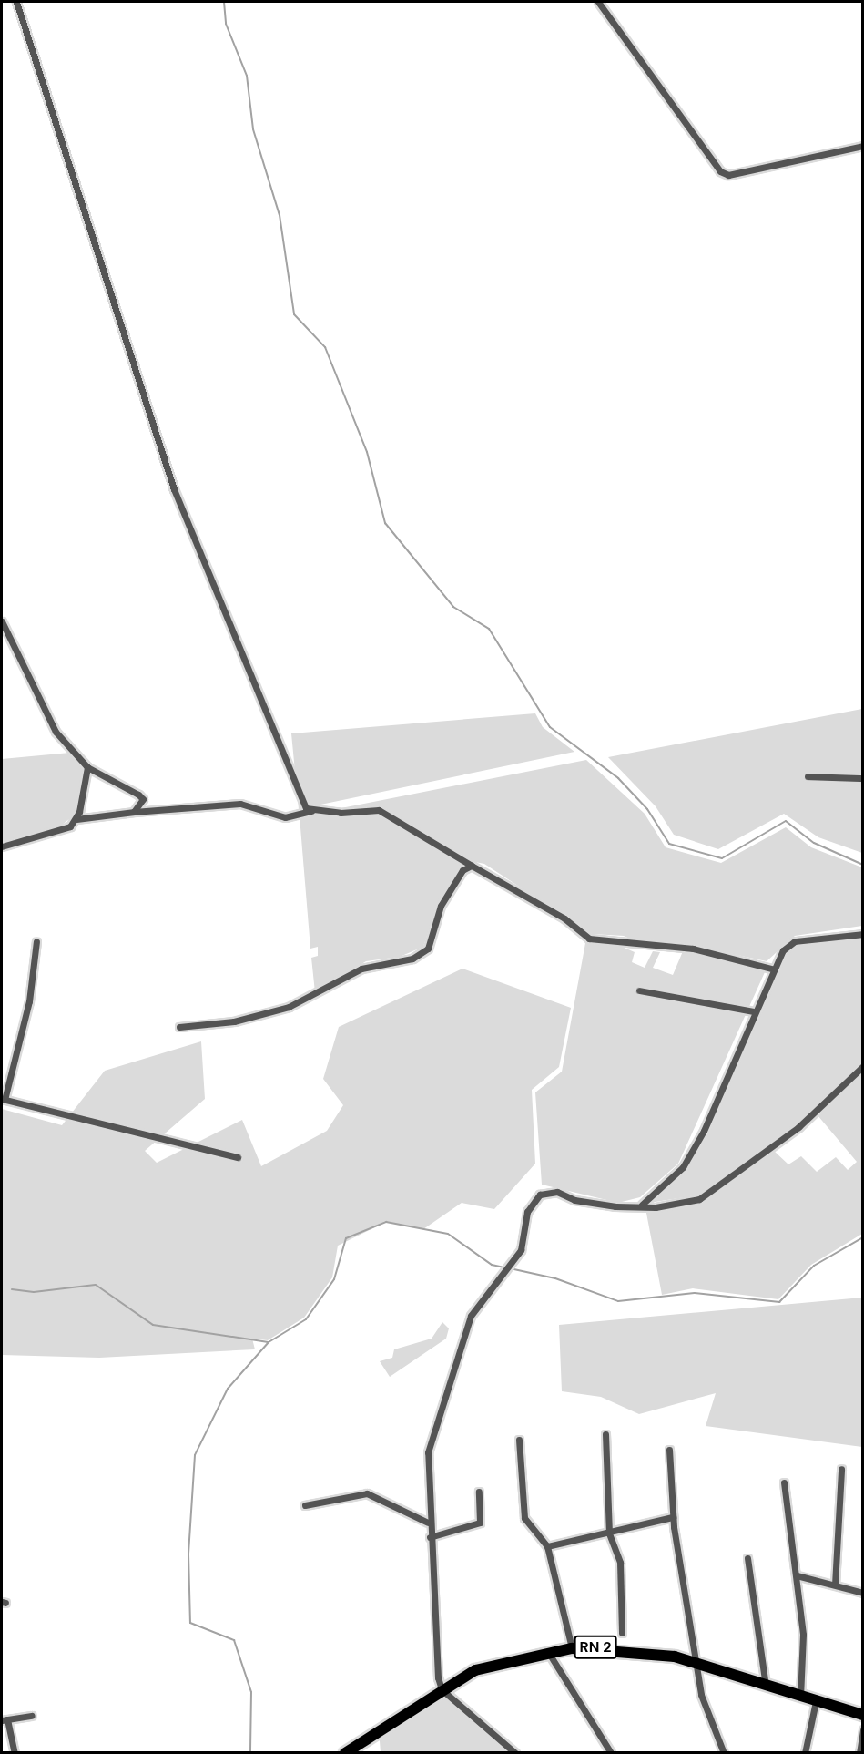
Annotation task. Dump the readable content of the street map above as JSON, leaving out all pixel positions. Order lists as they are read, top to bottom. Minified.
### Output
{"streets":{"highway":["RN 2"]}}
